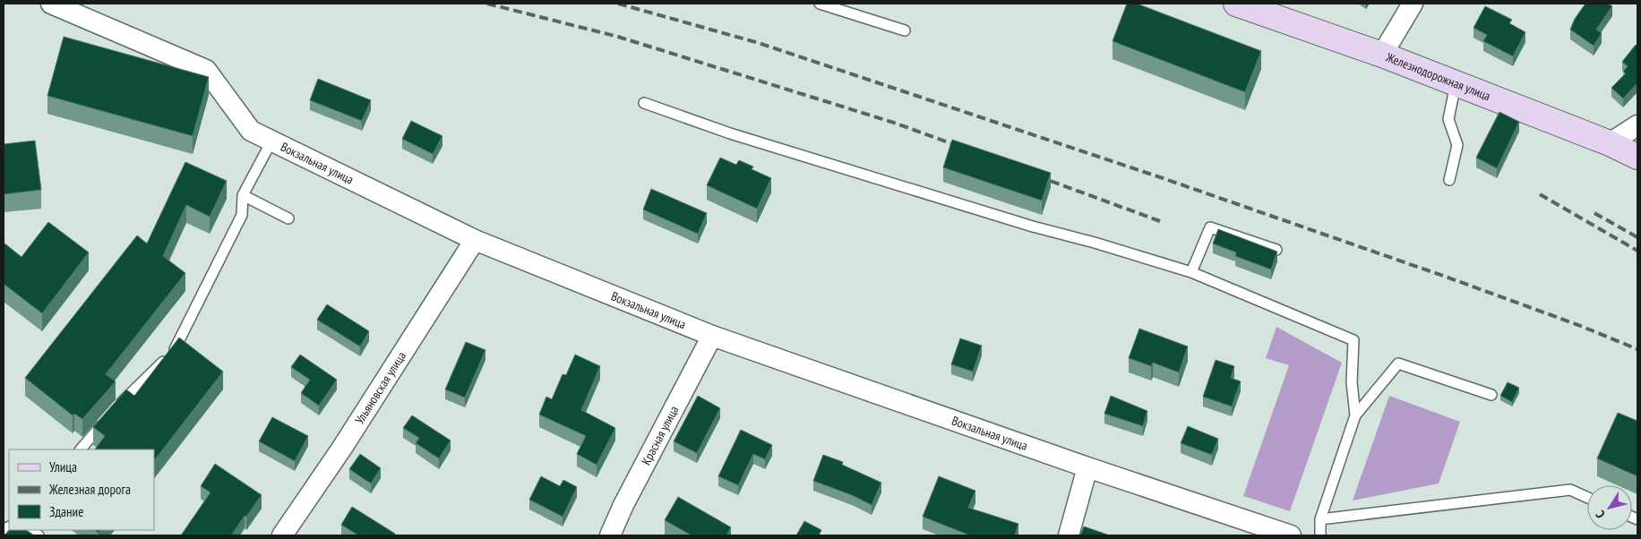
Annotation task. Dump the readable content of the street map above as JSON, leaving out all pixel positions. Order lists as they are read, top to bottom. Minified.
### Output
{"streets":{"street":["Железнодорожная улица","Вокзальная улица","Ульяновская улица","Красная улица"]},"crossings":[["Вокзальная улица","Ульяновская улица"],["Вокзальная улица","Красная улица"]],"legend":["Улица","Железная дорога","Здание"],"north":"bottom left"}
